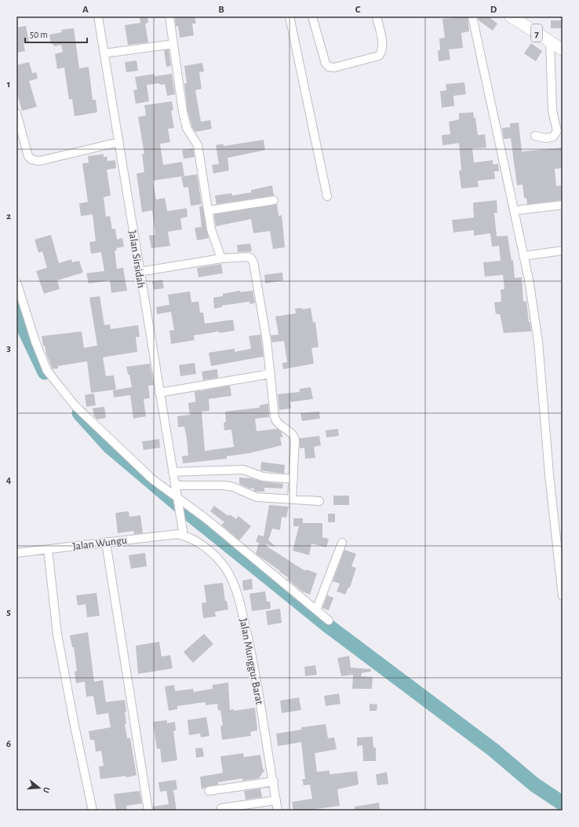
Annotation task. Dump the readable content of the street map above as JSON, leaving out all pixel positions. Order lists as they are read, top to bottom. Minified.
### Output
{"streets":{"highway":["7"],"street":["Jalan Sirsidah","Jalan Wungu","Jalan Munggur Barat"]},"crossings":[["Jalan Sirsidah","Jalan Wungu"],["Jalan Sirsidah","Jalan Munggur Barat"],["Jalan Wungu","Jalan Munggur Barat"]],"scale_bar":"50 m","north":"right","grid":{"columns":["A","B","C","D"],"rows":["1","2","3","4","5","6"]}}
